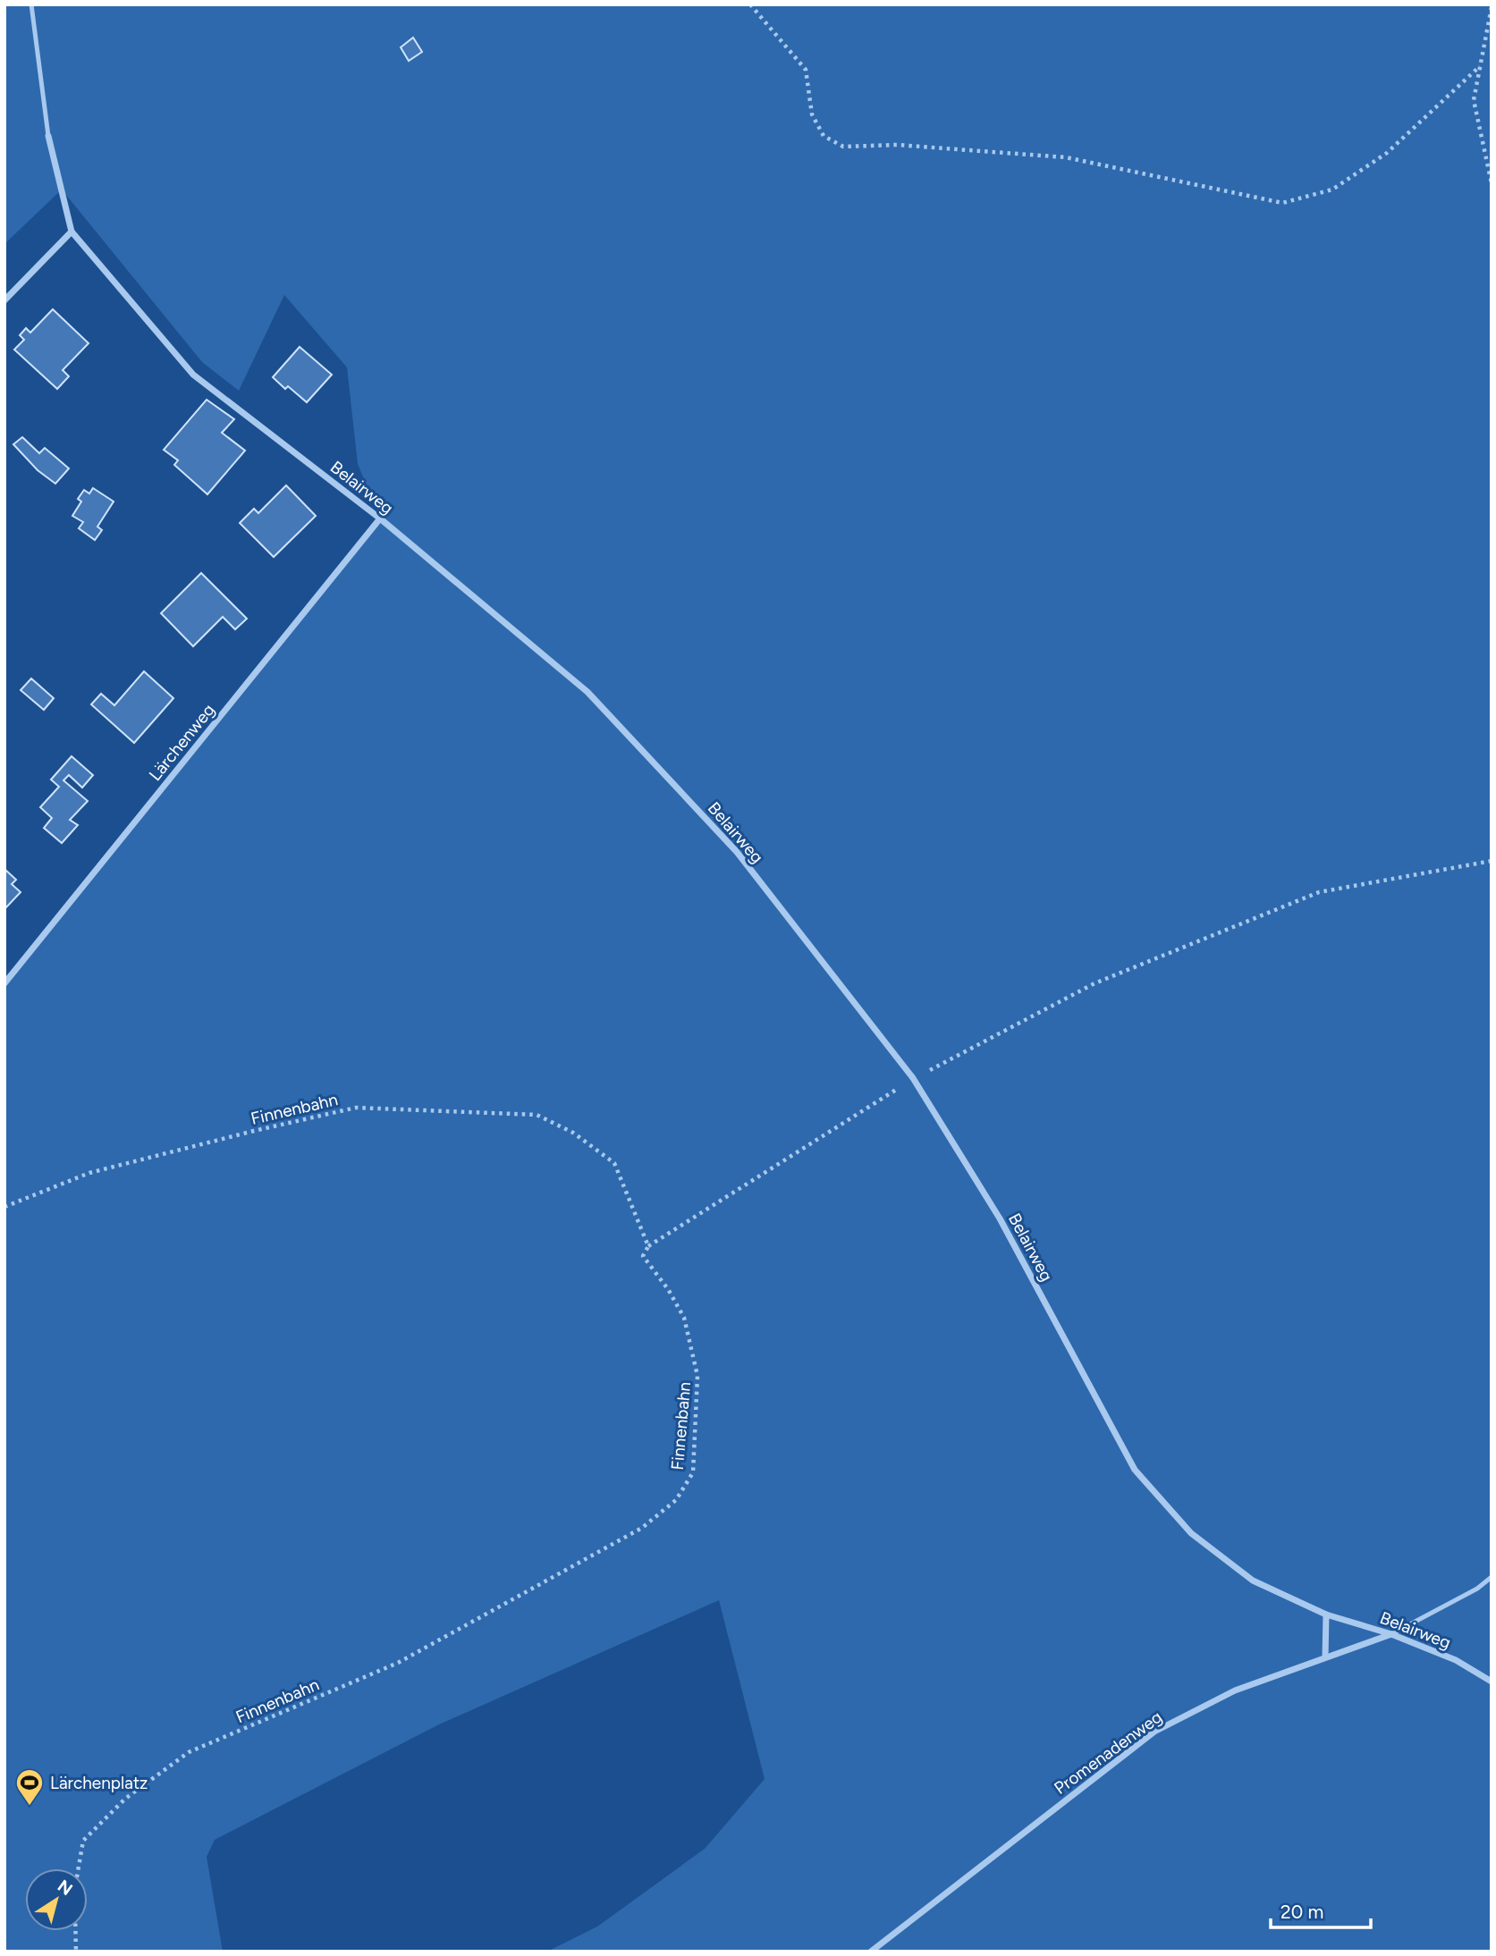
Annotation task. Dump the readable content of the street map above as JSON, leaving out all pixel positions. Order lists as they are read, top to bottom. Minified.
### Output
{"streets":{"street":["Belairweg","Lärchenweg","Promenadenweg"],"path":["Finnenbahn"]},"crossings":[["Belairweg","Lärchenweg"],["Belairweg","Promenadenweg"]],"places":{"sports":["Lärchenplatz"]},"scale_bar":"20 m","north":"top right"}
